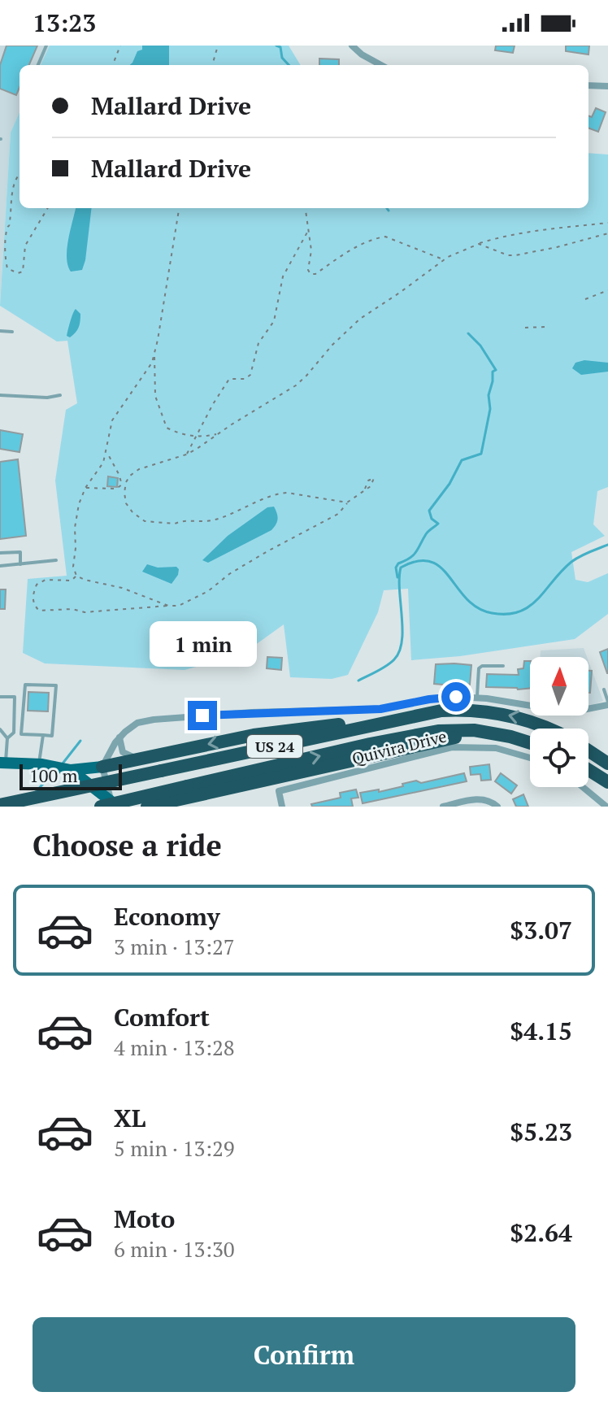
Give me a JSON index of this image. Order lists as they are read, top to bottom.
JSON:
{
  "streets": {
    "highway": ["US 24"],
    "street": ["Quivira Drive"]
  },
  "scale_bar": "100 m",
  "north": "top",
  "page": {
    "status": "13:23",
    "banner": ["Mallard Drive", "Mallard Drive"],
    "bubble": "1 min",
    "scale": "100 m",
    "heading": "Choose a ride",
    "list": [
      {
        "name": "Economy",
        "note": "3 min · 13:27",
        "value": "$3.07"
      },
      {
        "name": "Comfort",
        "note": "4 min · 13:28",
        "value": "$4.15"
      },
      {
        "name": "XL",
        "note": "5 min · 13:29",
        "value": "$5.23"
      },
      {
        "name": "Moto",
        "note": "6 min · 13:30",
        "value": "$2.64"
      }
    ],
    "buttons": "Confirm"
  }
}
